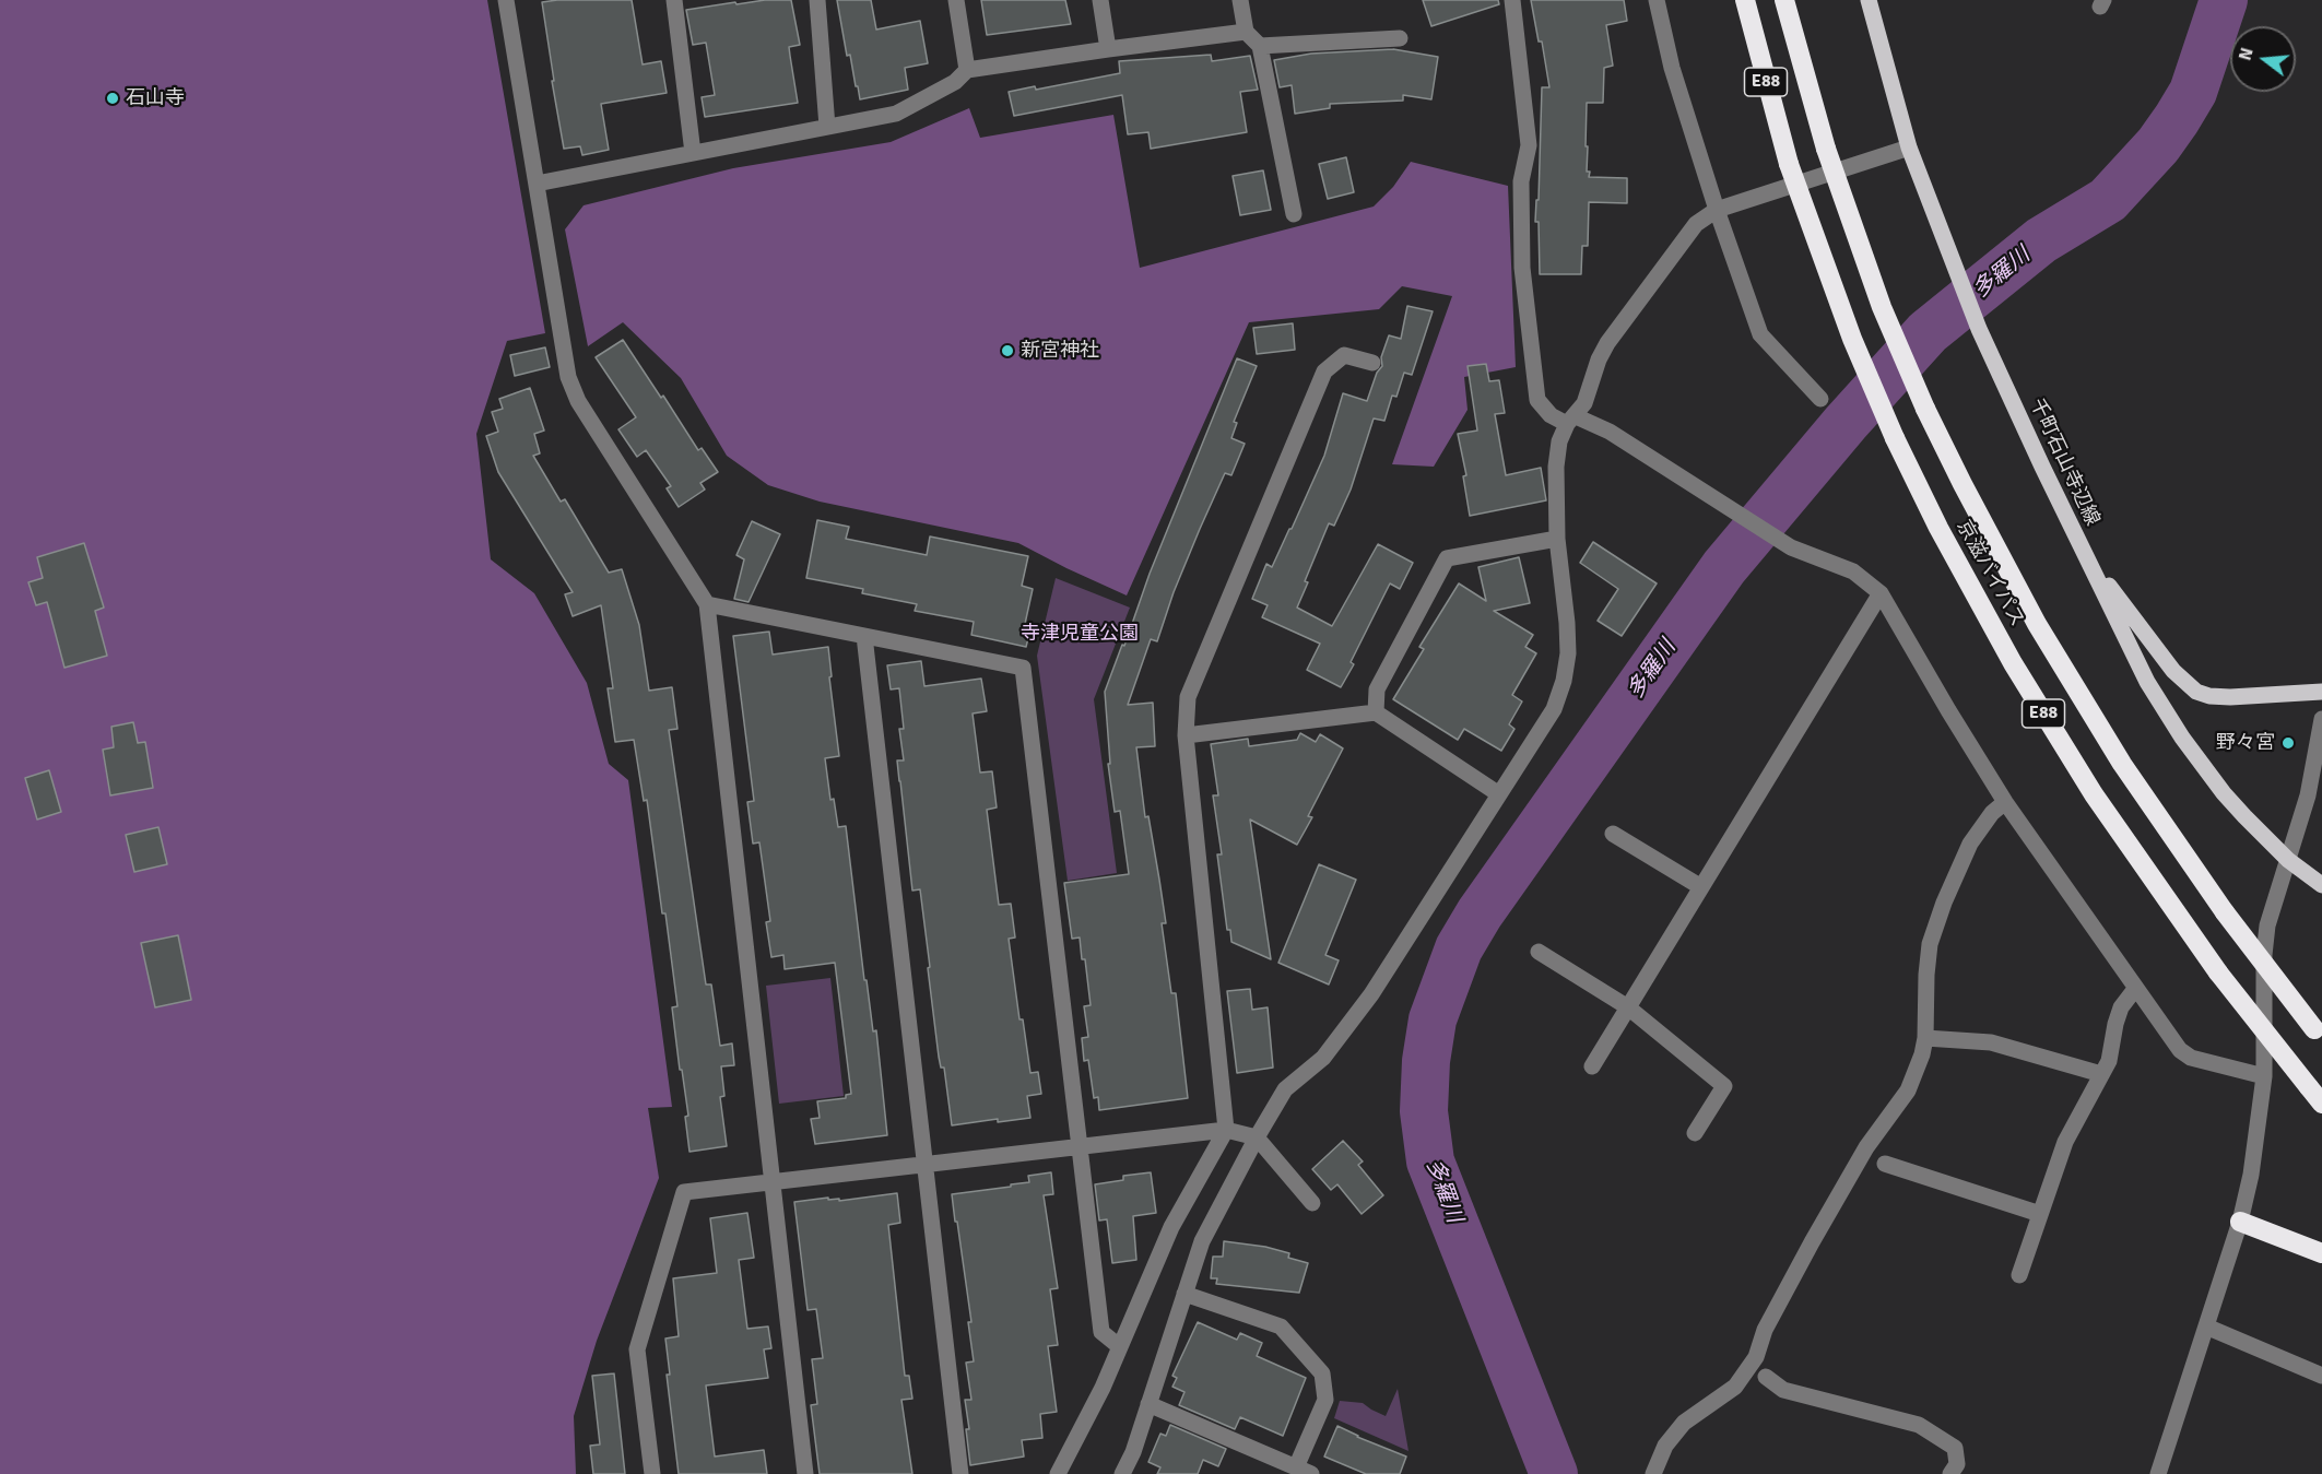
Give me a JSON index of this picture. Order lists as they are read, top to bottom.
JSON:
{
  "streets": {
    "highway": ["E88", "京滋バイパス"],
    "main road": ["千町石山寺辺線"]
  },
  "water": ["多羅川"],
  "parks": ["寺津児童公園"],
  "places": ["石山寺", "新宮神社", "野々宮"],
  "north": "left"
}
